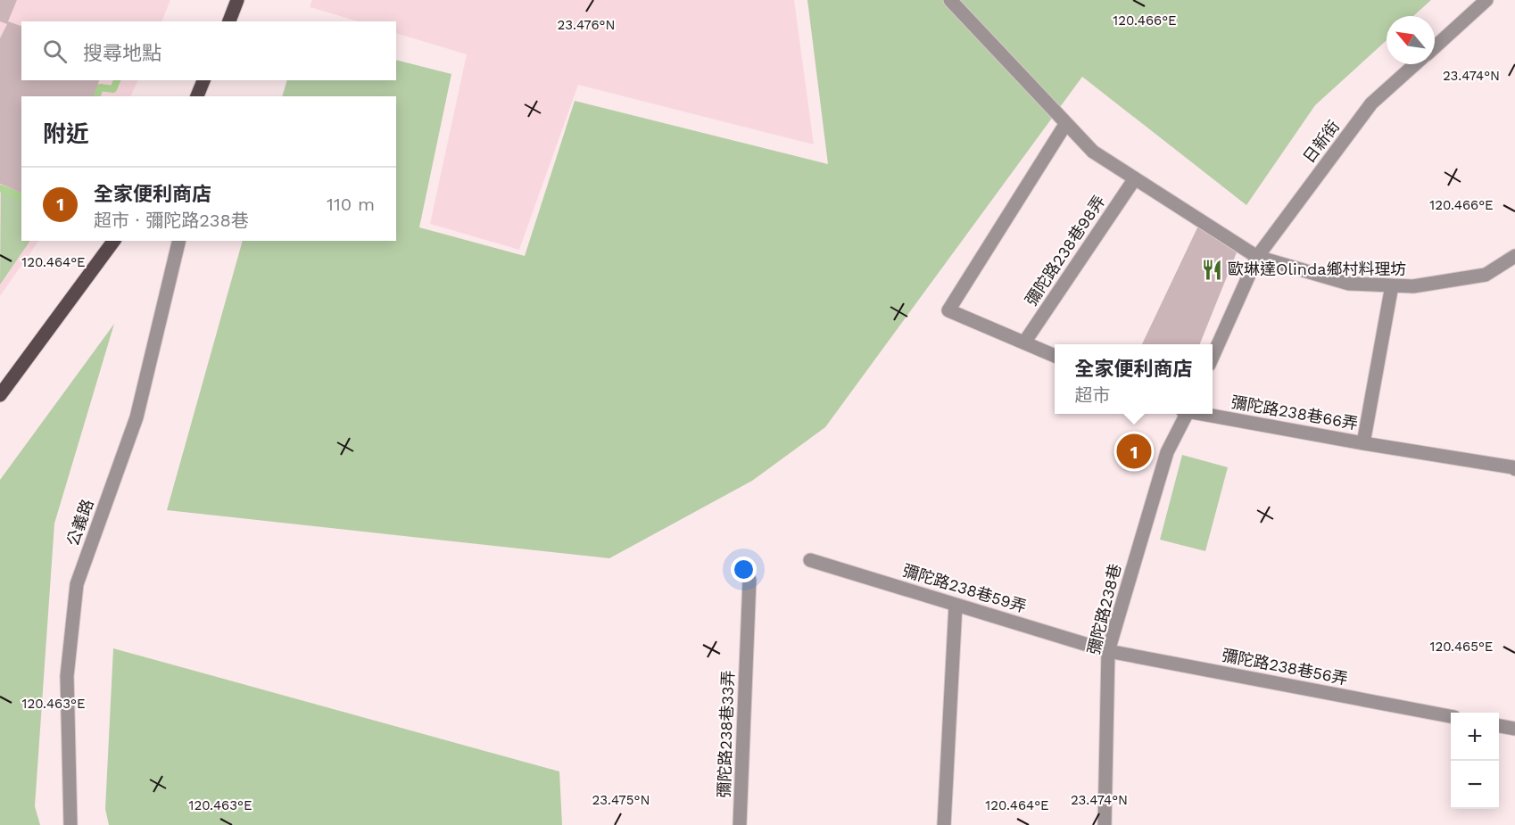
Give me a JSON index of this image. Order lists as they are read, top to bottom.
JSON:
{
  "streets": {
    "street": [
      "日新街",
      "彌陀路238巷98弄",
      "彌陀路238巷66弄",
      "公義路",
      "彌陀路238巷59弄",
      "彌陀路238巷",
      "彌陀路238巷56弄",
      "彌陀路238巷33弄"
    ]
  },
  "crossings": [
    ["彌陀路238巷59弄", "彌陀路238巷"],
    ["彌陀路238巷59弄", "彌陀路238巷56弄"],
    ["彌陀路238巷", "彌陀路238巷56弄"]
  ],
  "places": {
    "restaurant": ["歐琳達Olinda鄉村料理坊"]
  },
  "north": "top left",
  "page": {
    "search": "搜尋地點",
    "heading": "附近",
    "list": [
      {
        "mark": "1",
        "name": "全家便利商店",
        "note": "超市 · 彌陀路238巷",
        "value": "110 m"
      }
    ],
    "popup": ["全家便利商店", "超市"],
    "pins": "1",
    "map_buttons": ["+", "−"]
  },
  "coordinates": [
    "120.466°E",
    "23.476°N",
    "23.474°N",
    "120.464°E",
    "120.465°E",
    "120.463°E",
    "23.475°N"
  ]
}
